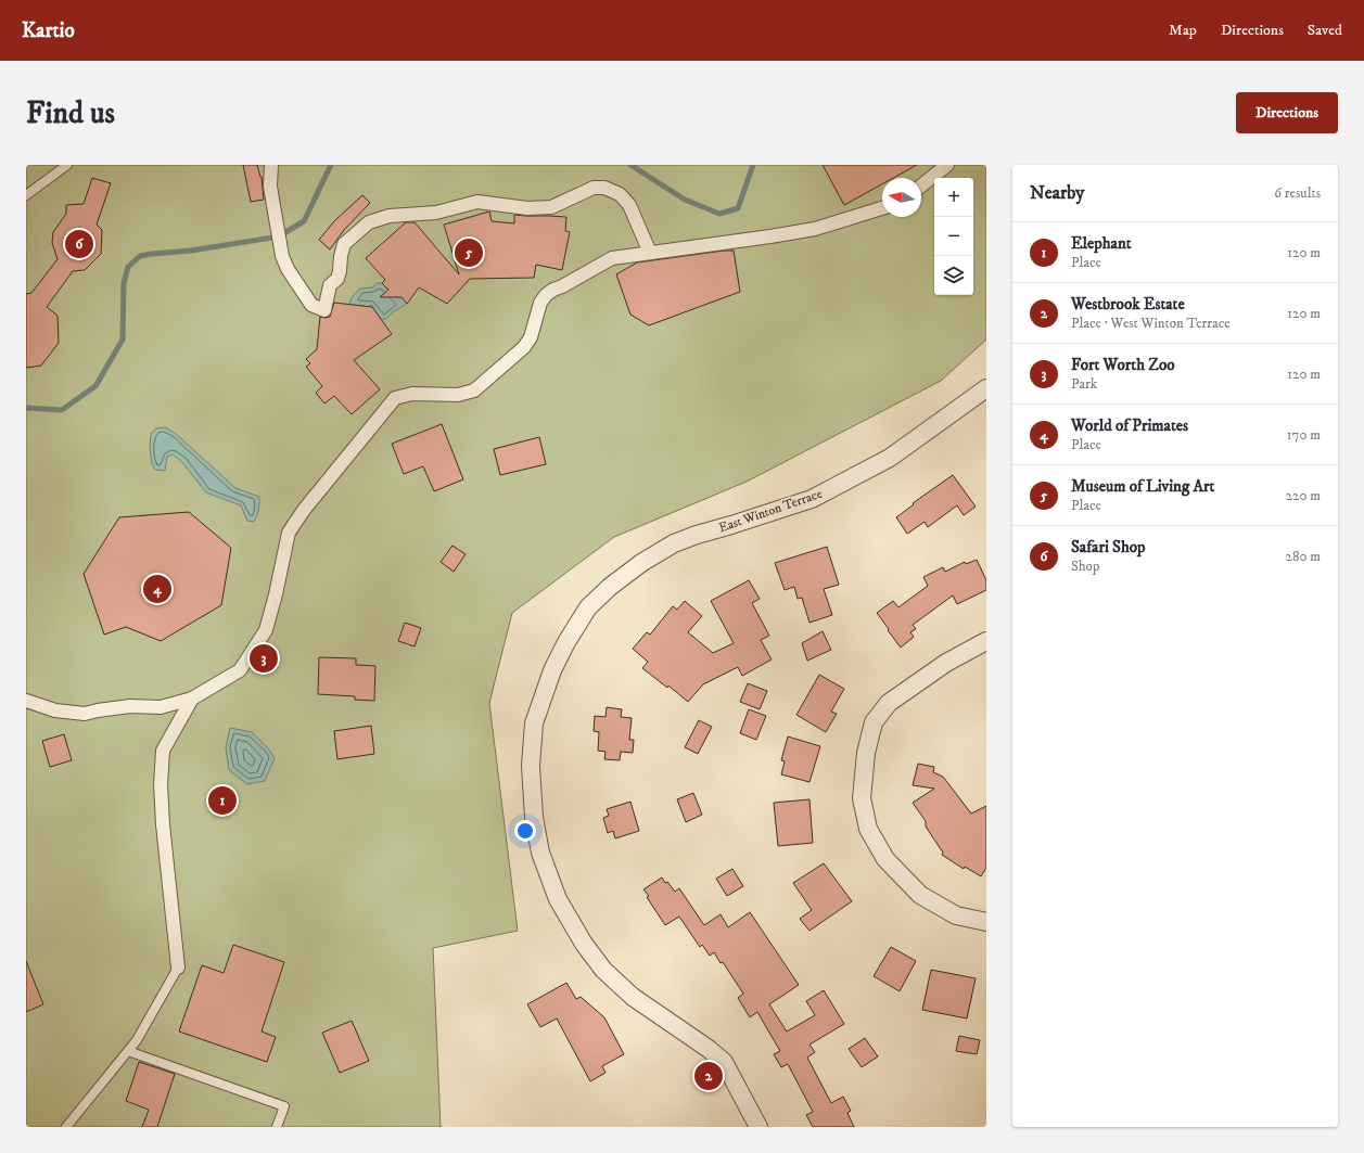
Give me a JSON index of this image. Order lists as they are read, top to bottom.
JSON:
{
  "streets": {
    "street": ["East Winton Terrace"]
  },
  "north": "left",
  "page": {
    "header": "Kartio",
    "nav": ["Map", "Directions", "Saved"],
    "buttons": "Directions",
    "title": "Find us",
    "heading": ["Nearby", "6 results"],
    "map_buttons": ["+", "−"],
    "list": [
      {
        "mark": "1",
        "name": "Elephant",
        "note": "Place",
        "value": "120 m"
      },
      {
        "mark": "2",
        "name": "Westbrook Estate",
        "note": "Place · West Winton Terrace",
        "value": "120 m"
      },
      {
        "mark": "3",
        "name": "Fort Worth Zoo",
        "note": "Park",
        "value": "120 m"
      },
      {
        "mark": "4",
        "name": "World of Primates",
        "note": "Place",
        "value": "170 m"
      },
      {
        "mark": "5",
        "name": "Museum of Living Art",
        "note": "Place",
        "value": "220 m"
      },
      {
        "mark": "6",
        "name": "Safari Shop",
        "note": "Shop",
        "value": "280 m"
      }
    ],
    "pins": [
      "6",
      "5",
      "4",
      "3",
      "1",
      "2"
    ]
  }
}
